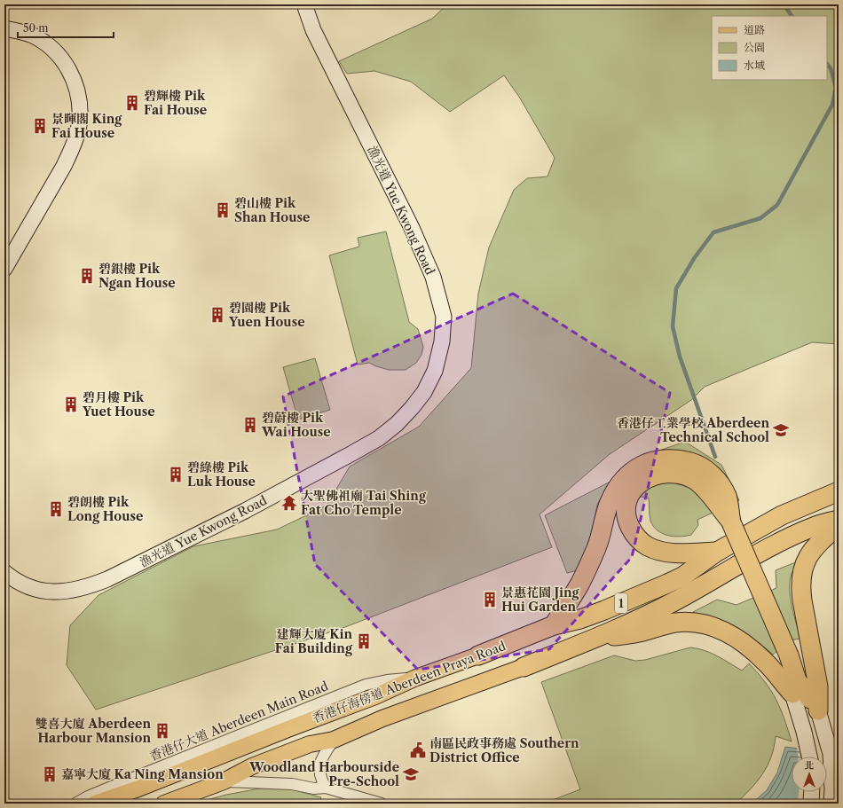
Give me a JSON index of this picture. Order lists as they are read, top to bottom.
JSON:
{
  "streets": {
    "highway": ["1", "香港仔海傍道 Aberdeen Praya Road"],
    "street": ["漁光道 Yue Kwong Road", "香港仔大道 Aberdeen Main Road"]
  },
  "crossings": [
    ["1", "香港仔海傍道 Aberdeen Praya Road"],
    ["香港仔海傍道 Aberdeen Praya Road", "香港仔大道 Aberdeen Main Road"]
  ],
  "places": {
    "building": [
      "碧輝樓 Pik Fai House",
      "景暉閣 King Fai House",
      "碧山樓 Pik Shan House",
      "碧銀樓 Pik Ngan House",
      "碧園樓 Pik Yuen House",
      "碧月樓 Pik Yuet House",
      "碧蔚樓 Pik Wai House",
      "碧綠樓 Pik Luk House",
      "碧朗樓 Pik Long House",
      "景惠花園 Jing Hui Garden",
      "建輝大廈 Kin Fai Building",
      "雙喜大廈 Aberdeen Harbour Mansion",
      "嘉寧大廈 Ka Ning Mansion"
    ],
    "school or university": ["香港仔工業學校 Aberdeen Technical School", "Woodland Harbourside Pre-School"],
    "temple": ["大聖佛祖廟 Tai Shing Fat Cho Temple"],
    "public building": ["南區民政事務處 Southern District Office"]
  },
  "legend": ["道路", "公園", "水域"],
  "scale_bar": "50 m",
  "north": "top"
}
